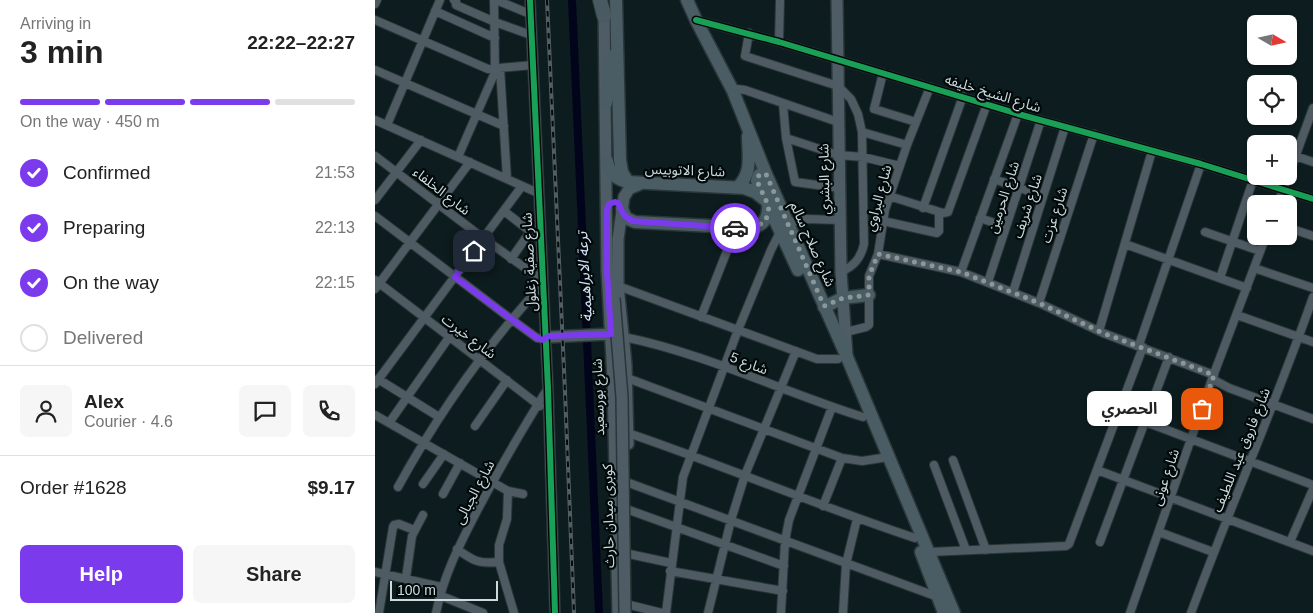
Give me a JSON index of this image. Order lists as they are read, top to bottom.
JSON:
{
  "streets": {
    "main road": [
      "شارع الاتوبيس",
      "شارع البشري",
      "شارع صلاح سالم",
      "شارع بورسعيد",
      "كوبرى ميدان حارث"
    ],
    "street": [
      "شارع الشيخ خليفه",
      "شارع الخلفاء",
      "شارع الحرمين",
      "شارع البراوي",
      "شارع شريف",
      "شارع عزت",
      "شارع صفية زغلول",
      "شارع خيرت",
      "شارع 5",
      "شارع فاروق عبد اللطيف",
      "شارع عونى",
      "شارع الجبالى"
    ]
  },
  "crossings": [
    ["شارع الشيخ خليفه", "شارع البشري"],
    ["شارع الشيخ خليفه", "شارع الحرمين"],
    ["شارع الشيخ خليفه", "شارع البراوي"],
    ["شارع الشيخ خليفه", "شارع شريف"],
    ["شارع الشيخ خليفه", "شارع عزت"],
    ["شارع الشيخ خليفه", "شارع صلاح سالم"],
    ["شارع الاتوبيس", "شارع صلاح سالم"],
    ["شارع الاتوبيس", "شارع بورسعيد"],
    ["شارع البشري", "شارع البراوي"],
    ["شارع البشري", "شارع صلاح سالم"],
    ["شارع الخلفاء", "شارع صفية زغلول"],
    ["شارع صلاح سالم", "شارع 5"],
    ["شارع صفية زغلول", "شارع خيرت"],
    ["شارع صفية زغلول", "شارع الجبالى"],
    ["شارع خيرت", "شارع الجبالى"],
    ["شارع 5", "شارع بورسعيد"],
    ["شارع بورسعيد", "كوبرى ميدان حارث"]
  ],
  "water": ["ترعة الابراهيمية"],
  "places": ["الحصري"],
  "scale_bar": "100 m",
  "north": "right",
  "page": {
    "heading": ["3 min", "Arriving in", "22:22–22:27"],
    "panel": [
      "Alex",
      "Courier · 4.6",
      "Order #1628",
      "$9.17"
    ],
    "map_buttons": ["+", "−"],
    "bar": "On the way · 450 m",
    "list": [
      ["Confirmed", "21:53"],
      ["Preparing", "22:13"],
      ["On the way", "22:15"],
      "Delivered"
    ],
    "bubble": "الحصري",
    "buttons": ["Help", "Share"],
    "scale": "100 m"
  }
}
